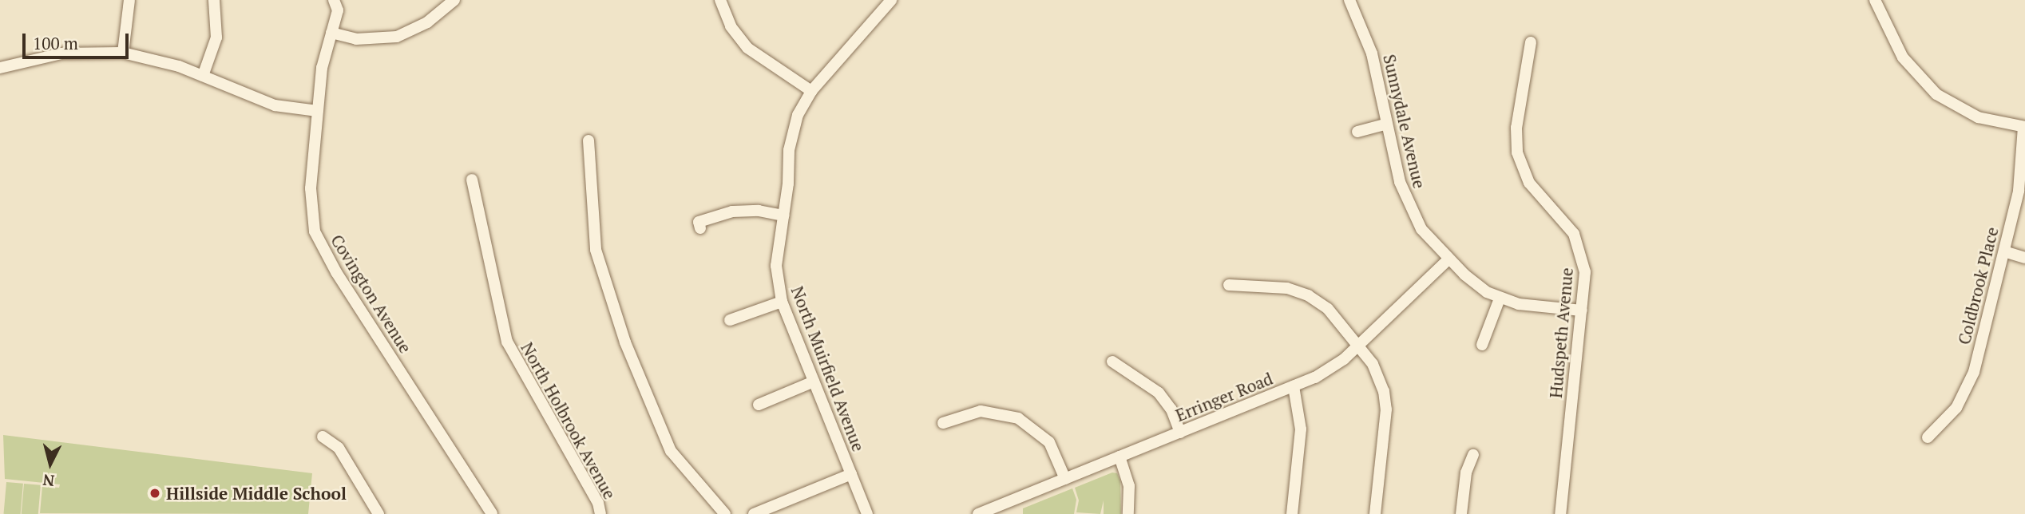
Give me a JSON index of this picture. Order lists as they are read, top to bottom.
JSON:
{
  "streets": {
    "street": [
      "Sunnydale Avenue",
      "Coldbrook Place",
      "Covington Avenue",
      "Hudspeth Avenue",
      "North Muirfield Avenue",
      "Erringer Road",
      "North Holbrook Avenue"
    ]
  },
  "crossings": [
    ["Sunnydale Avenue", "Hudspeth Avenue"],
    ["Sunnydale Avenue", "Erringer Road"]
  ],
  "places": ["Hillside Middle School"],
  "scale_bar": "100 m",
  "north": "bottom"
}
